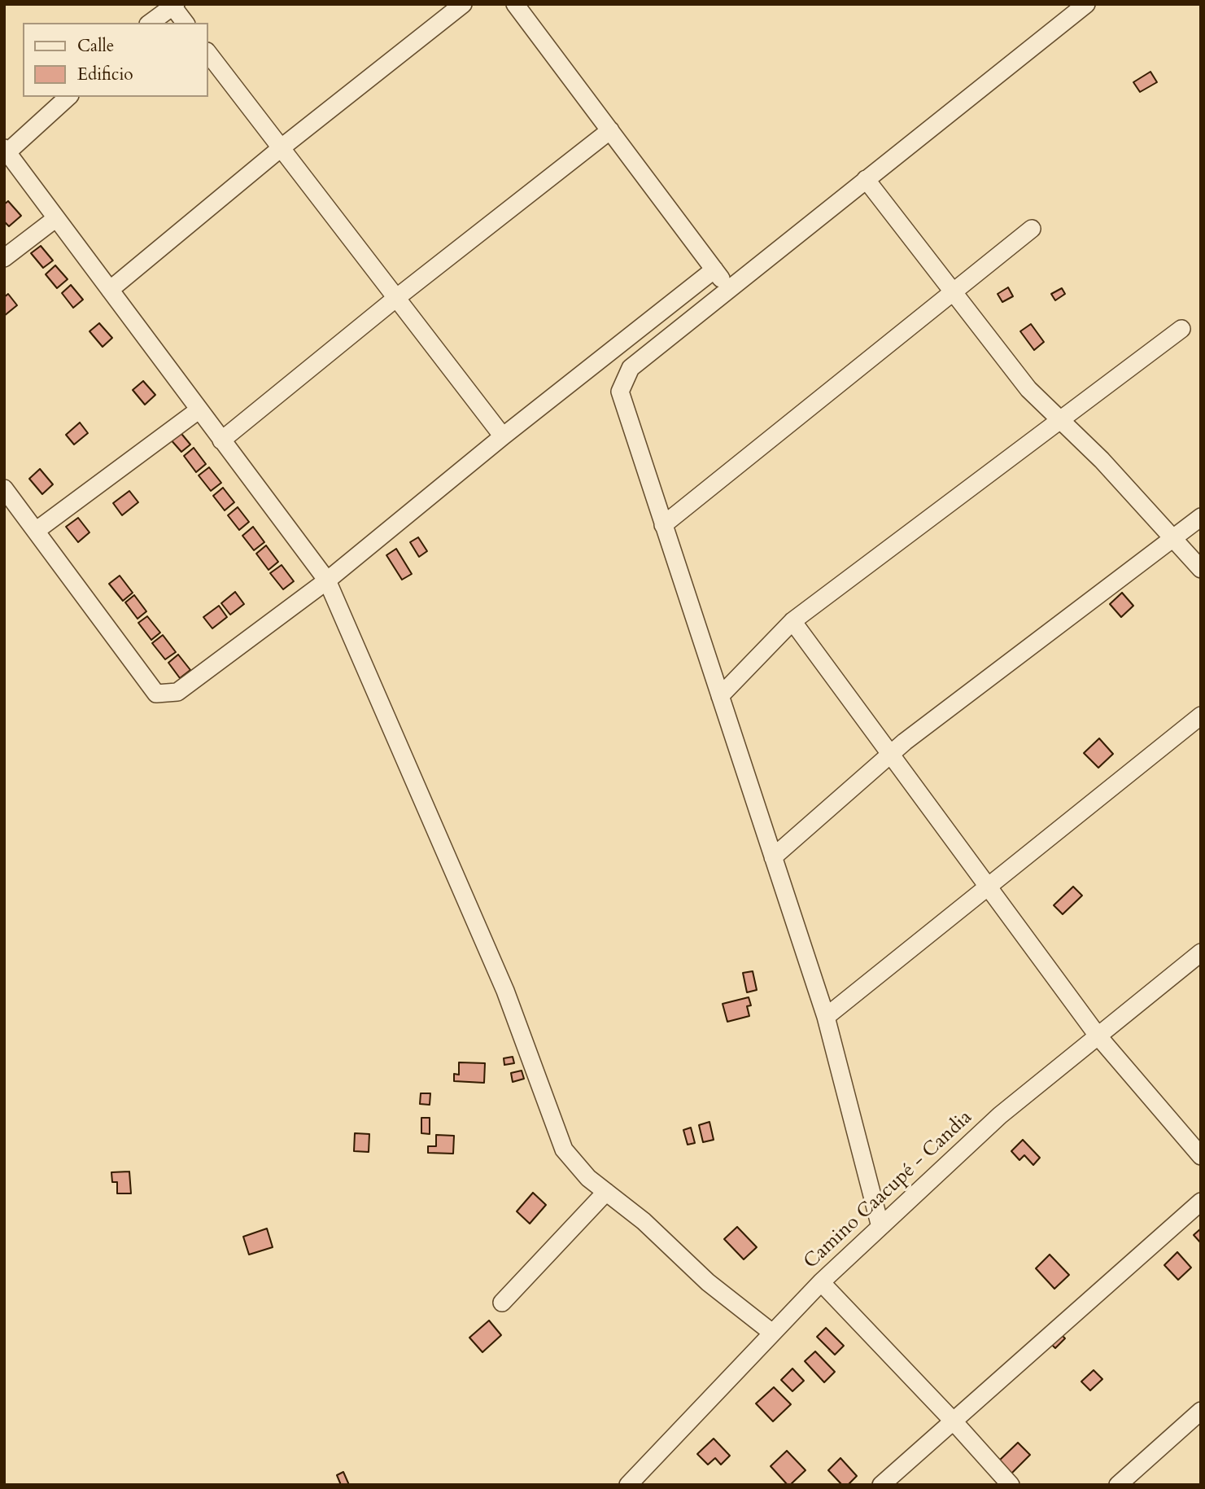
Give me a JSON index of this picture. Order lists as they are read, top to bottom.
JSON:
{
  "streets": {
    "street": ["Camino Caacupé - Candia"]
  },
  "legend": ["Calle", "Edificio"]
}
